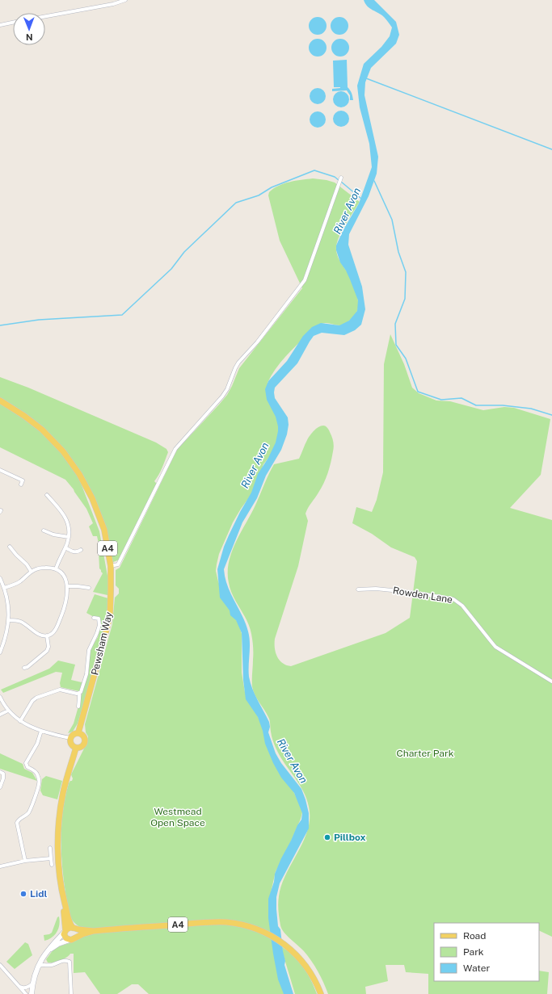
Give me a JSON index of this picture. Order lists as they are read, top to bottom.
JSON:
{
  "streets": {
    "main road": ["A4", "Pewsham Way"],
    "street": ["Rowden Lane"]
  },
  "water": ["River Avon"],
  "parks": ["Charter Park", "Westmead Open Space"],
  "places": ["Pillbox", "Lidl"],
  "legend": ["Road", "Park", "Water"],
  "north": "bottom"
}
